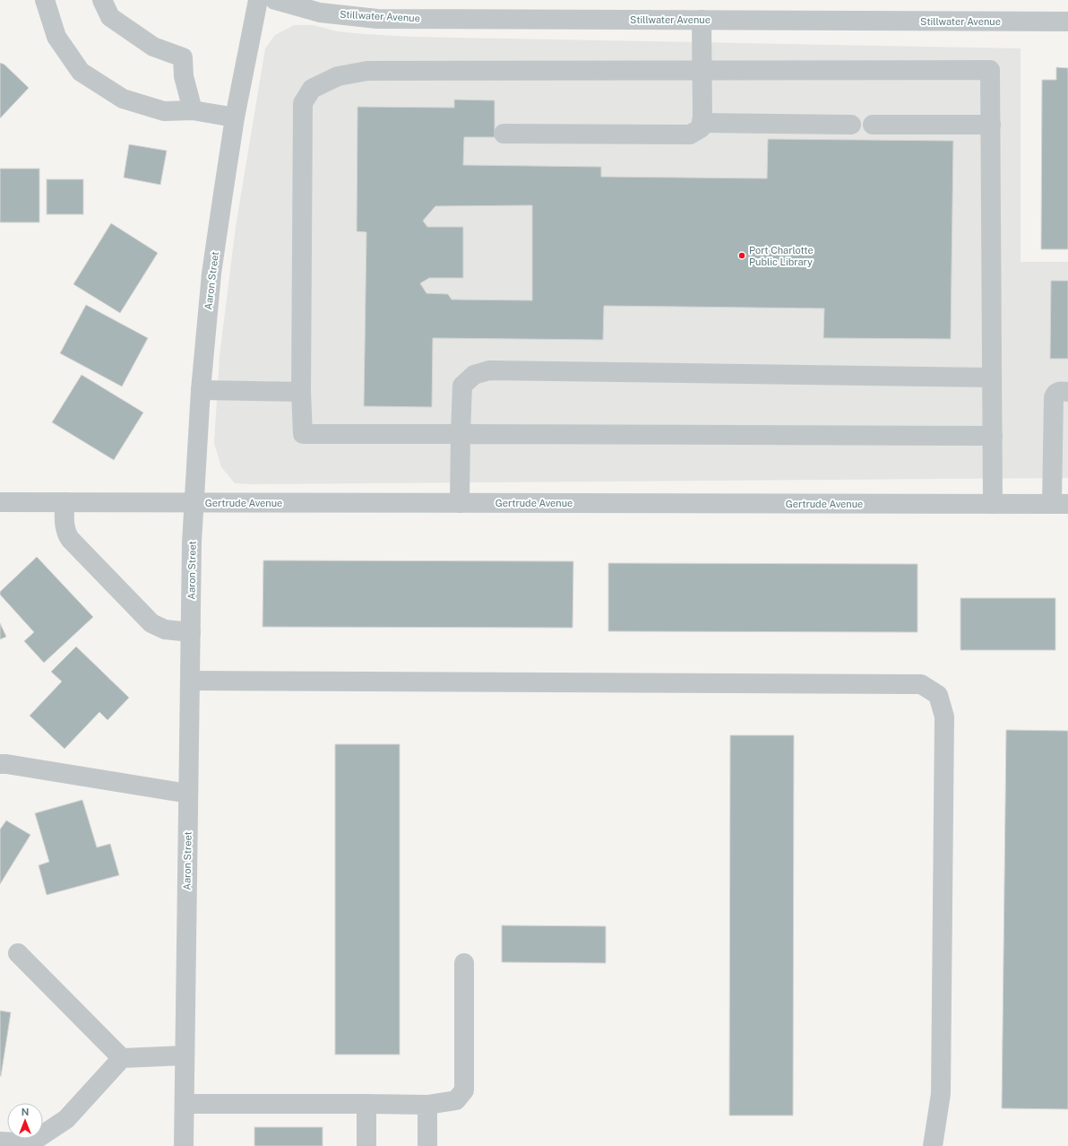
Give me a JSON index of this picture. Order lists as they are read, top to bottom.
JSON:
{
  "streets": {
    "street": ["Stillwater Avenue", "Aaron Street", "Gertrude Avenue"]
  },
  "crossings": [
    ["Aaron Street", "Gertrude Avenue"]
  ],
  "places": ["Port Charlotte Public Library"],
  "north": "top"
}
